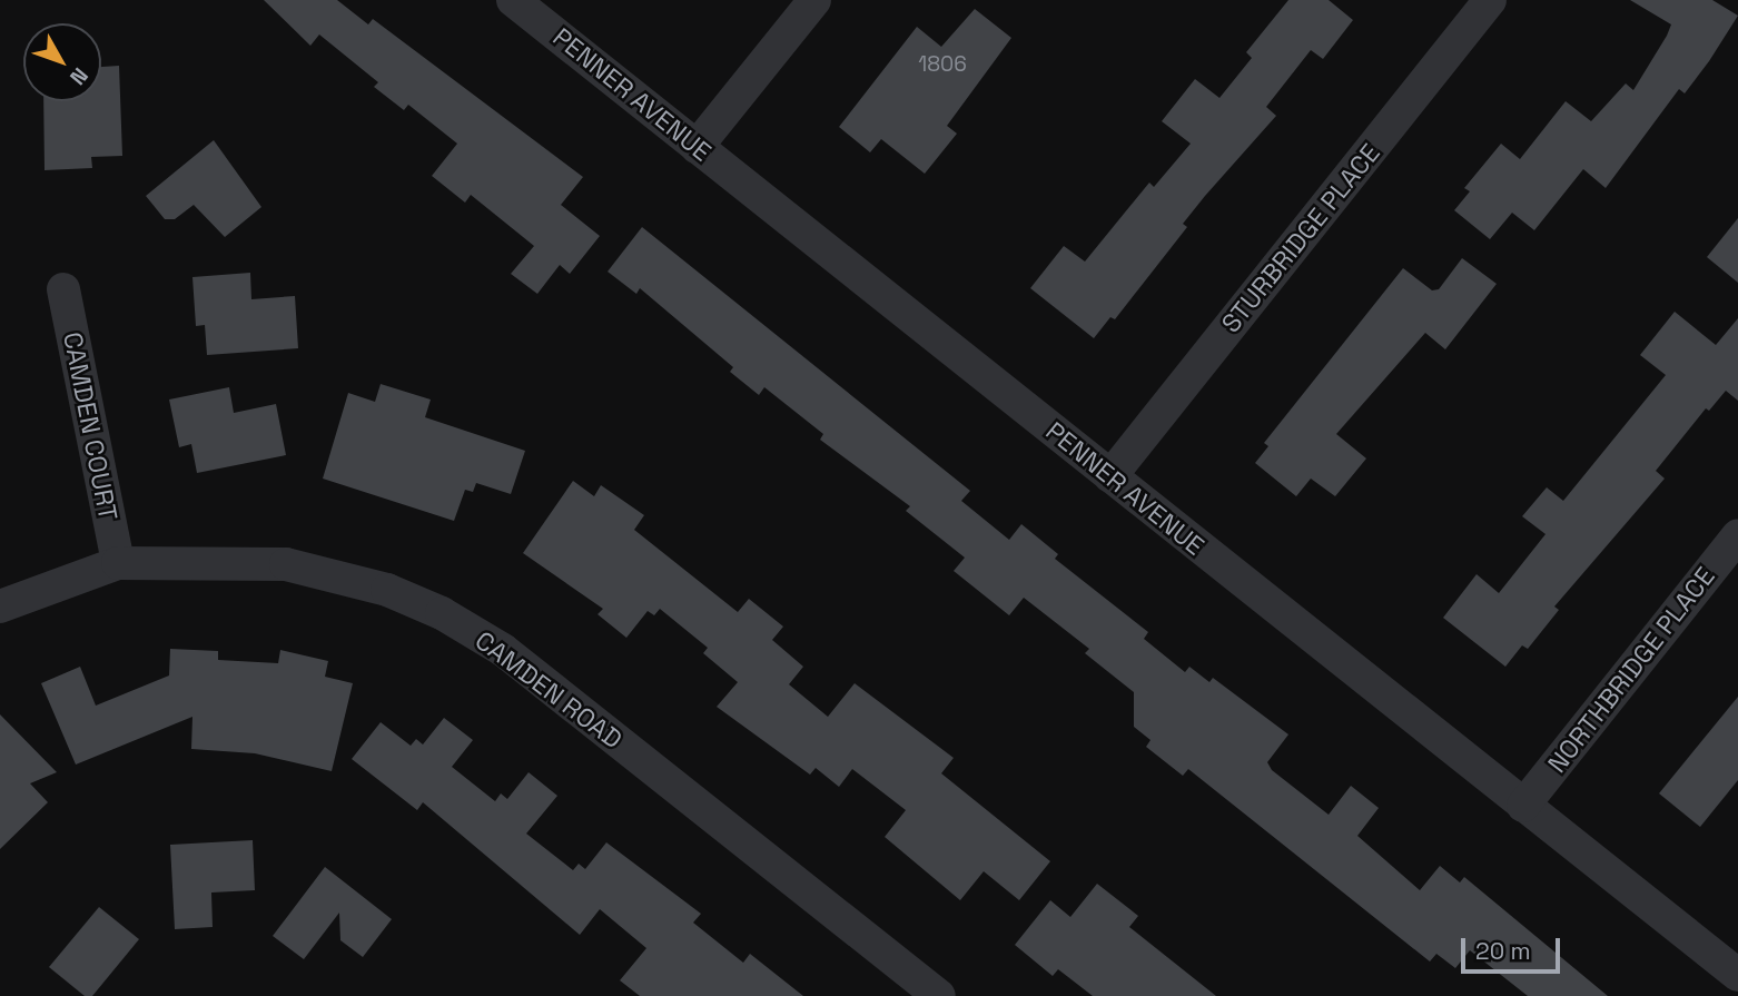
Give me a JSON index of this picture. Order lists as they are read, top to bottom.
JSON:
{
  "streets": {
    "street": [
      "PENNER AVENUE",
      "STURBRIDGE PLACE",
      "CAMDEN COURT",
      "NORTHBRIDGE PLACE",
      "CAMDEN ROAD"
    ]
  },
  "crossings": [
    ["PENNER AVENUE", "STURBRIDGE PLACE"],
    ["PENNER AVENUE", "NORTHBRIDGE PLACE"],
    ["CAMDEN COURT", "CAMDEN ROAD"]
  ],
  "house_numbers": ["1806"],
  "scale_bar": "20 m",
  "north": "bottom right"
}
